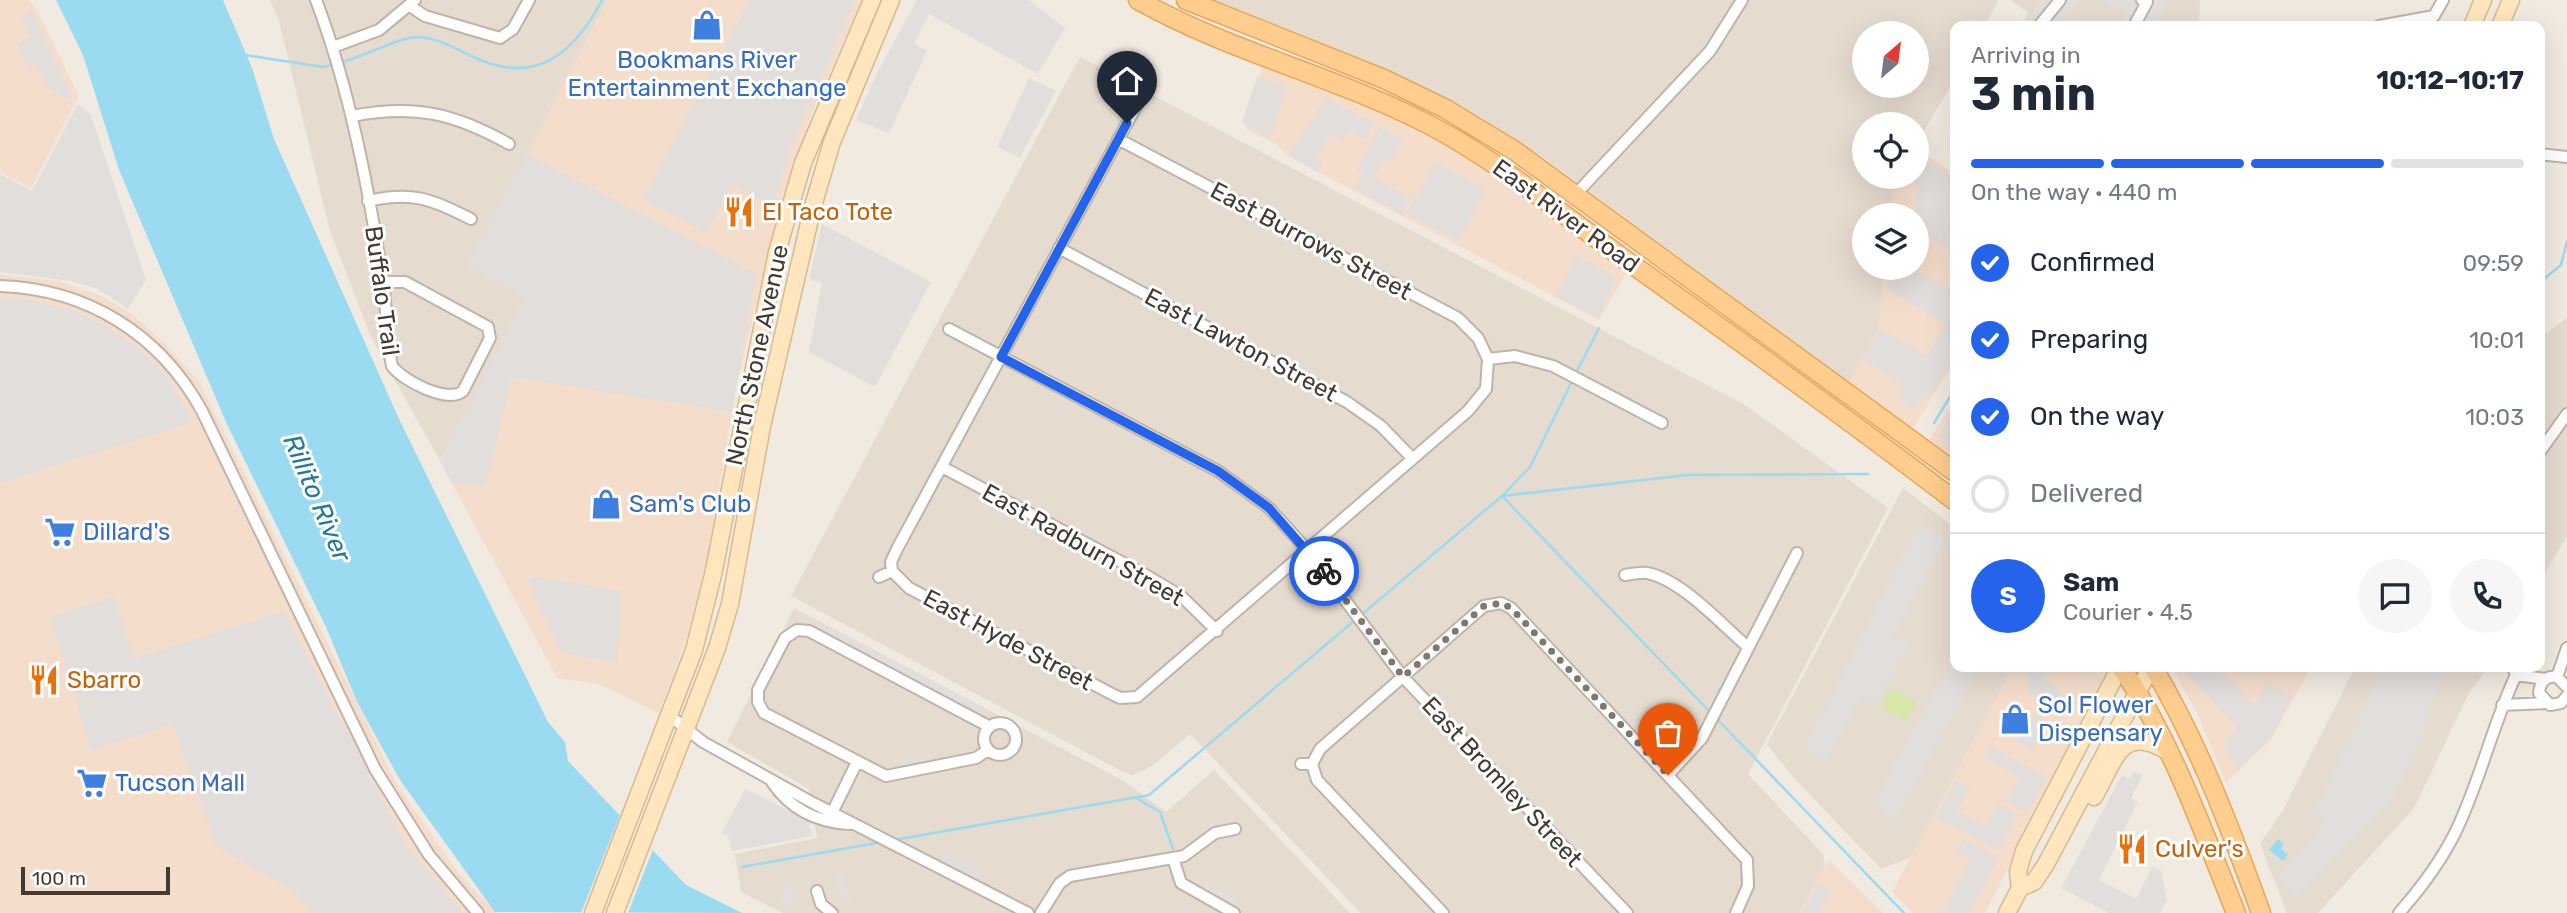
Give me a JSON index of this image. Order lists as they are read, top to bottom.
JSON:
{
  "streets": {
    "main road": ["East River Road", "North Stone Avenue"],
    "street": [
      "East Burrows Street",
      "Buffalo Trail",
      "East Lawton Street",
      "East Radburn Street",
      "East Hyde Street",
      "East Bromley Street"
    ]
  },
  "crossings": [
    ["East Radburn Street", "East Hyde Street"]
  ],
  "water": ["Rillito River"],
  "places": {
    "shop": ["Bookmans River Entertainment Exchange", "Sam's Club", "Sol Flower Dispensary"],
    "restaurant": ["El Taco Tote", "Sbarro", "Culver's"],
    "supermarket": ["Dillard's", "Tucson Mall"]
  },
  "scale_bar": "100 m",
  "north": "top right",
  "page": {
    "heading": ["3 min", "Arriving in", "10:12–10:17"],
    "panel": ["Sam", "Courier · 4.5"],
    "bar": "On the way · 440 m",
    "list": [
      ["Confirmed", "09:59"],
      ["Preparing", "10:01"],
      ["On the way", "10:03"],
      "Delivered"
    ],
    "round": "S",
    "scale": "100 m"
  }
}
